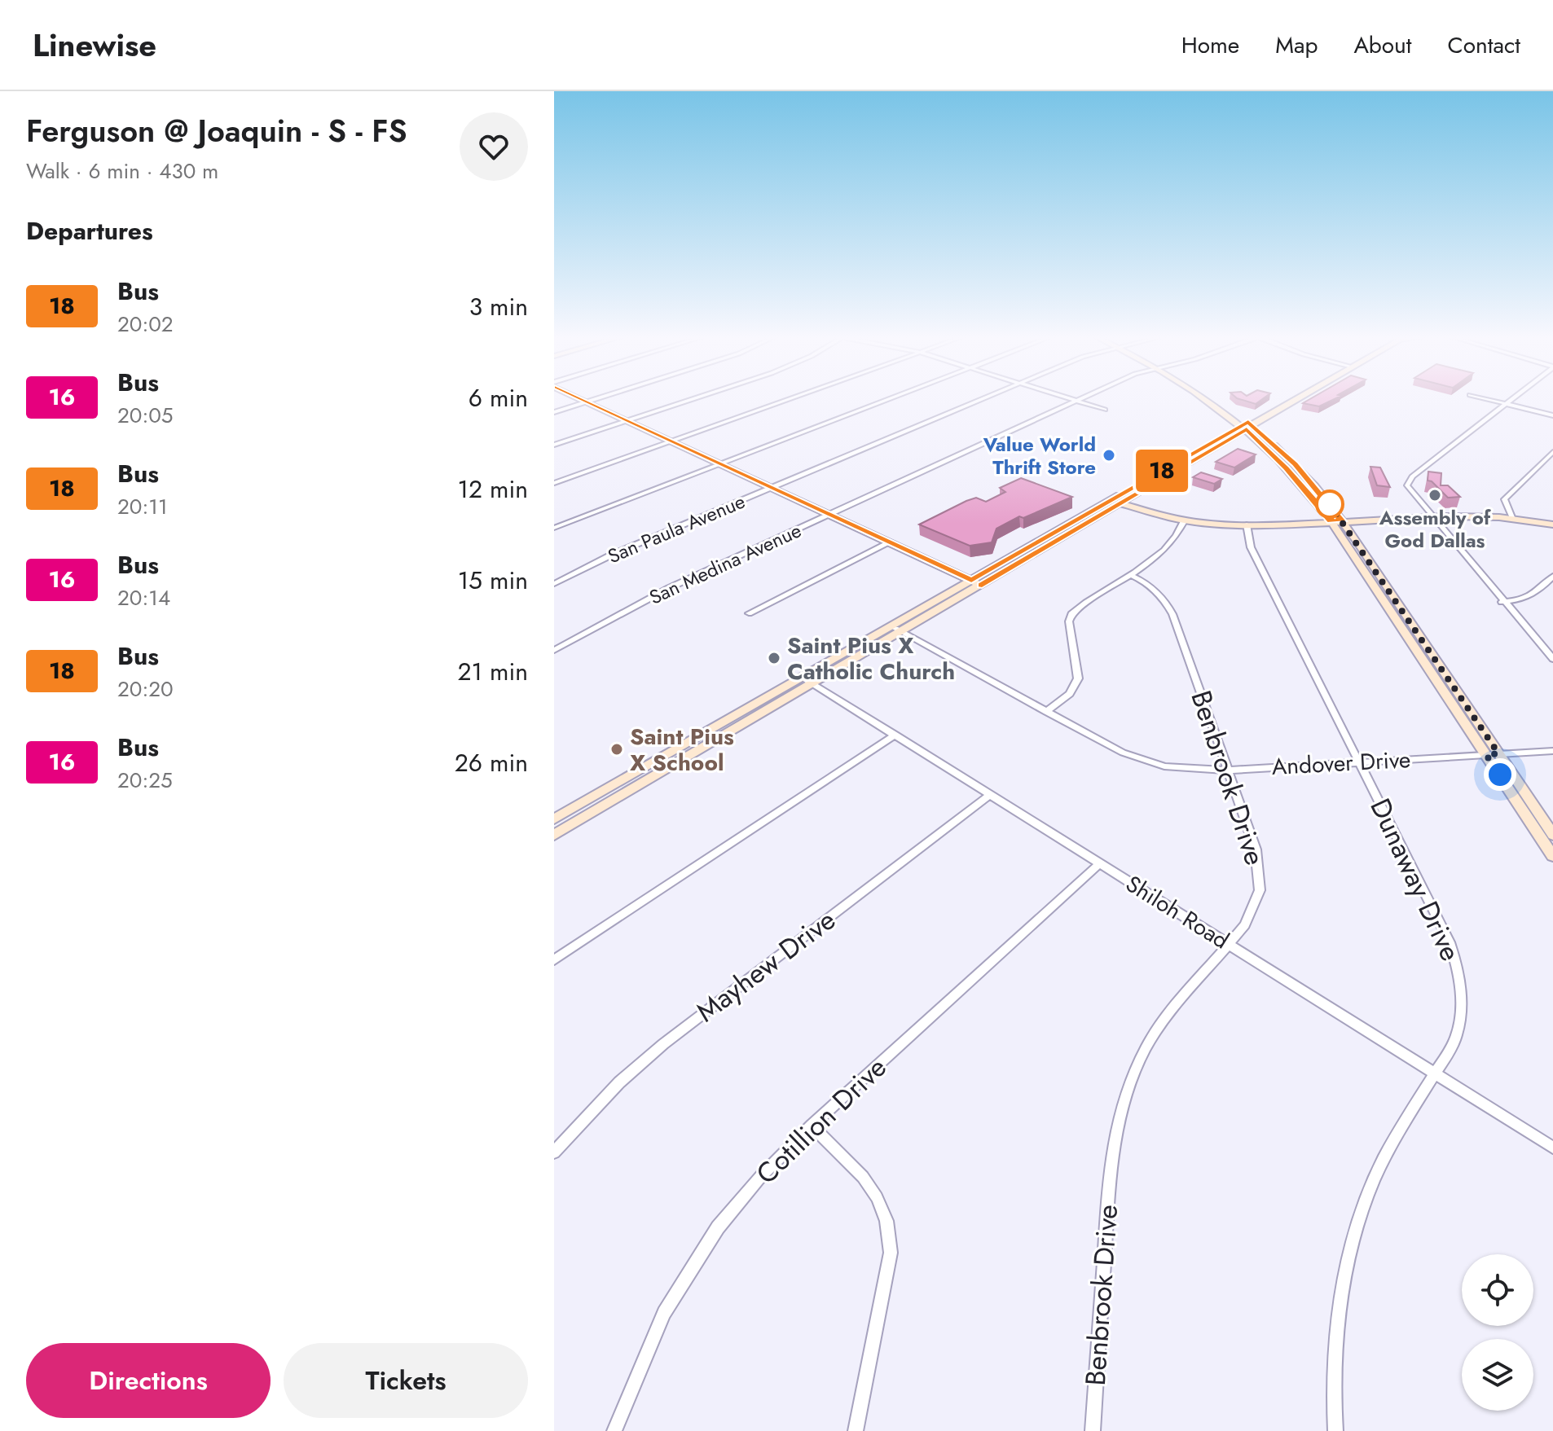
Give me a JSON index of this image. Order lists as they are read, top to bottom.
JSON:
{
  "streets": {
    "street": [
      "San Paula Avenue",
      "San Medina Avenue",
      "Andover Drive",
      "Benbrook Drive",
      "Dunaway Drive",
      "Shiloh Road",
      "Mayhew Drive",
      "Cotillion Drive"
    ]
  },
  "crossings": [
    ["Andover Drive", "Benbrook Drive"],
    ["Andover Drive", "Dunaway Drive"],
    ["Benbrook Drive", "Shiloh Road"],
    ["Dunaway Drive", "Shiloh Road"],
    ["Shiloh Road", "Mayhew Drive"],
    ["Shiloh Road", "Cotillion Drive"]
  ],
  "places": [
    "Value World Thrift Store",
    "Assembly of God Dallas",
    "Saint Pius X Catholic Church",
    "Saint Pius X School"
  ],
  "lines": ["bus line 18"],
  "page": {
    "header": "Linewise",
    "nav": [
      "Home",
      "Map",
      "About",
      "Contact"
    ],
    "heading": [
      ["Ferguson @ Joaquin - S - FS", "Walk · 6 min · 430 m"],
      "Departures"
    ],
    "on_map": "18",
    "list": [
      {
        "mark": "18",
        "name": "Bus",
        "note": "20:02",
        "value": "3 min"
      },
      {
        "mark": "16",
        "name": "Bus",
        "note": "20:05",
        "value": "6 min"
      },
      {
        "mark": "18",
        "name": "Bus",
        "note": "20:11",
        "value": "12 min"
      },
      {
        "mark": "16",
        "name": "Bus",
        "note": "20:14",
        "value": "15 min"
      },
      {
        "mark": "18",
        "name": "Bus",
        "note": "20:20",
        "value": "21 min"
      },
      {
        "mark": "16",
        "name": "Bus",
        "note": "20:25",
        "value": "26 min"
      }
    ],
    "buttons": ["Directions", "Tickets"]
  }
}
